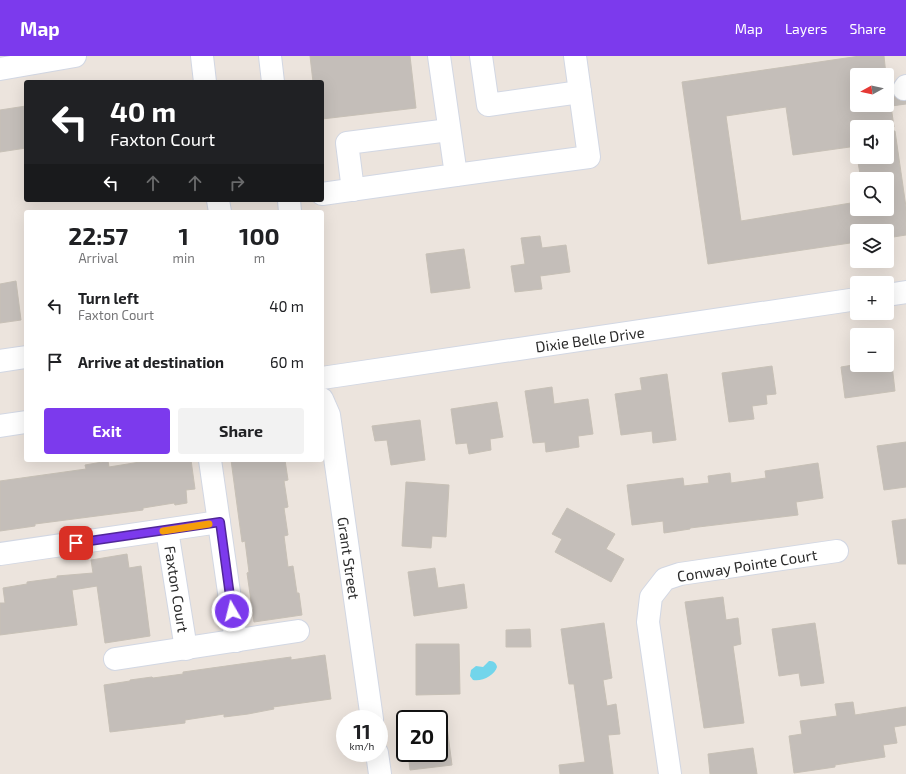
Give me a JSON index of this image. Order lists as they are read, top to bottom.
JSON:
{
  "streets": {
    "street": [
      "Dixie Belle Drive",
      "Grant Street",
      "Conway Pointe Court",
      "Faxton Court"
    ]
  },
  "north": "left",
  "page": {
    "header": "Map",
    "nav": ["Map", "Layers", "Share"],
    "map_buttons": ["+", "−"],
    "turn": ["40 m", "Faxton Court"],
    "eta": [
      "22:57",
      "Arrival",
      "1",
      "min",
      "100",
      "m"
    ],
    "list": [
      {
        "name": "Turn left",
        "note": "Faxton Court",
        "value": "40 m"
      },
      {
        "name": "Arrive at destination",
        "value": "60 m"
      }
    ],
    "buttons": ["Exit", "Share"],
    "speed": "11 km/h",
    "limit": "20"
  }
}
